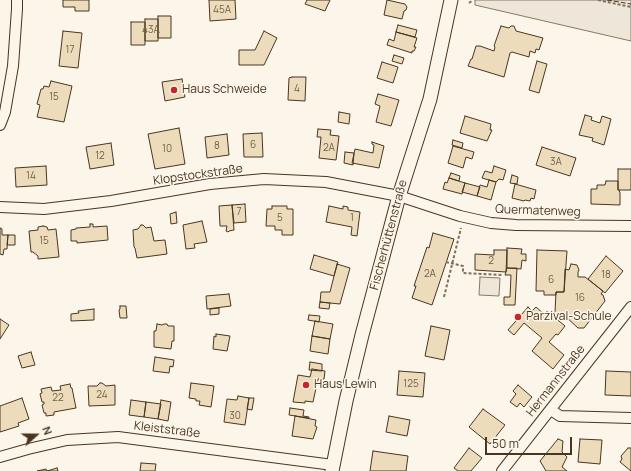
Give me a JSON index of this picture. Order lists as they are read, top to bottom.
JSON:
{
  "streets": {
    "street": [
      "Klopstockstraße",
      "Quermatenweg",
      "Fischerhüttenstraße",
      "Hermannstraße",
      "Kleiststraße"
    ]
  },
  "crossings": [
    ["Klopstockstraße", "Quermatenweg"],
    ["Klopstockstraße", "Fischerhüttenstraße"],
    ["Quermatenweg", "Fischerhüttenstraße"],
    ["Fischerhüttenstraße", "Kleiststraße"]
  ],
  "places": ["Haus Schweide", "Parzival-Schule", "Haus Lewin"],
  "house_numbers": [
    "45A",
    "43A",
    "17",
    "4",
    "15",
    "6",
    "8",
    "2A",
    "10",
    "12",
    "3A",
    "14",
    "7",
    "5",
    "1",
    "15",
    "2",
    "2A",
    "18",
    "6",
    "16",
    "125",
    "24",
    "22",
    "30"
  ],
  "scale_bar": "50 m",
  "north": "right"
}
